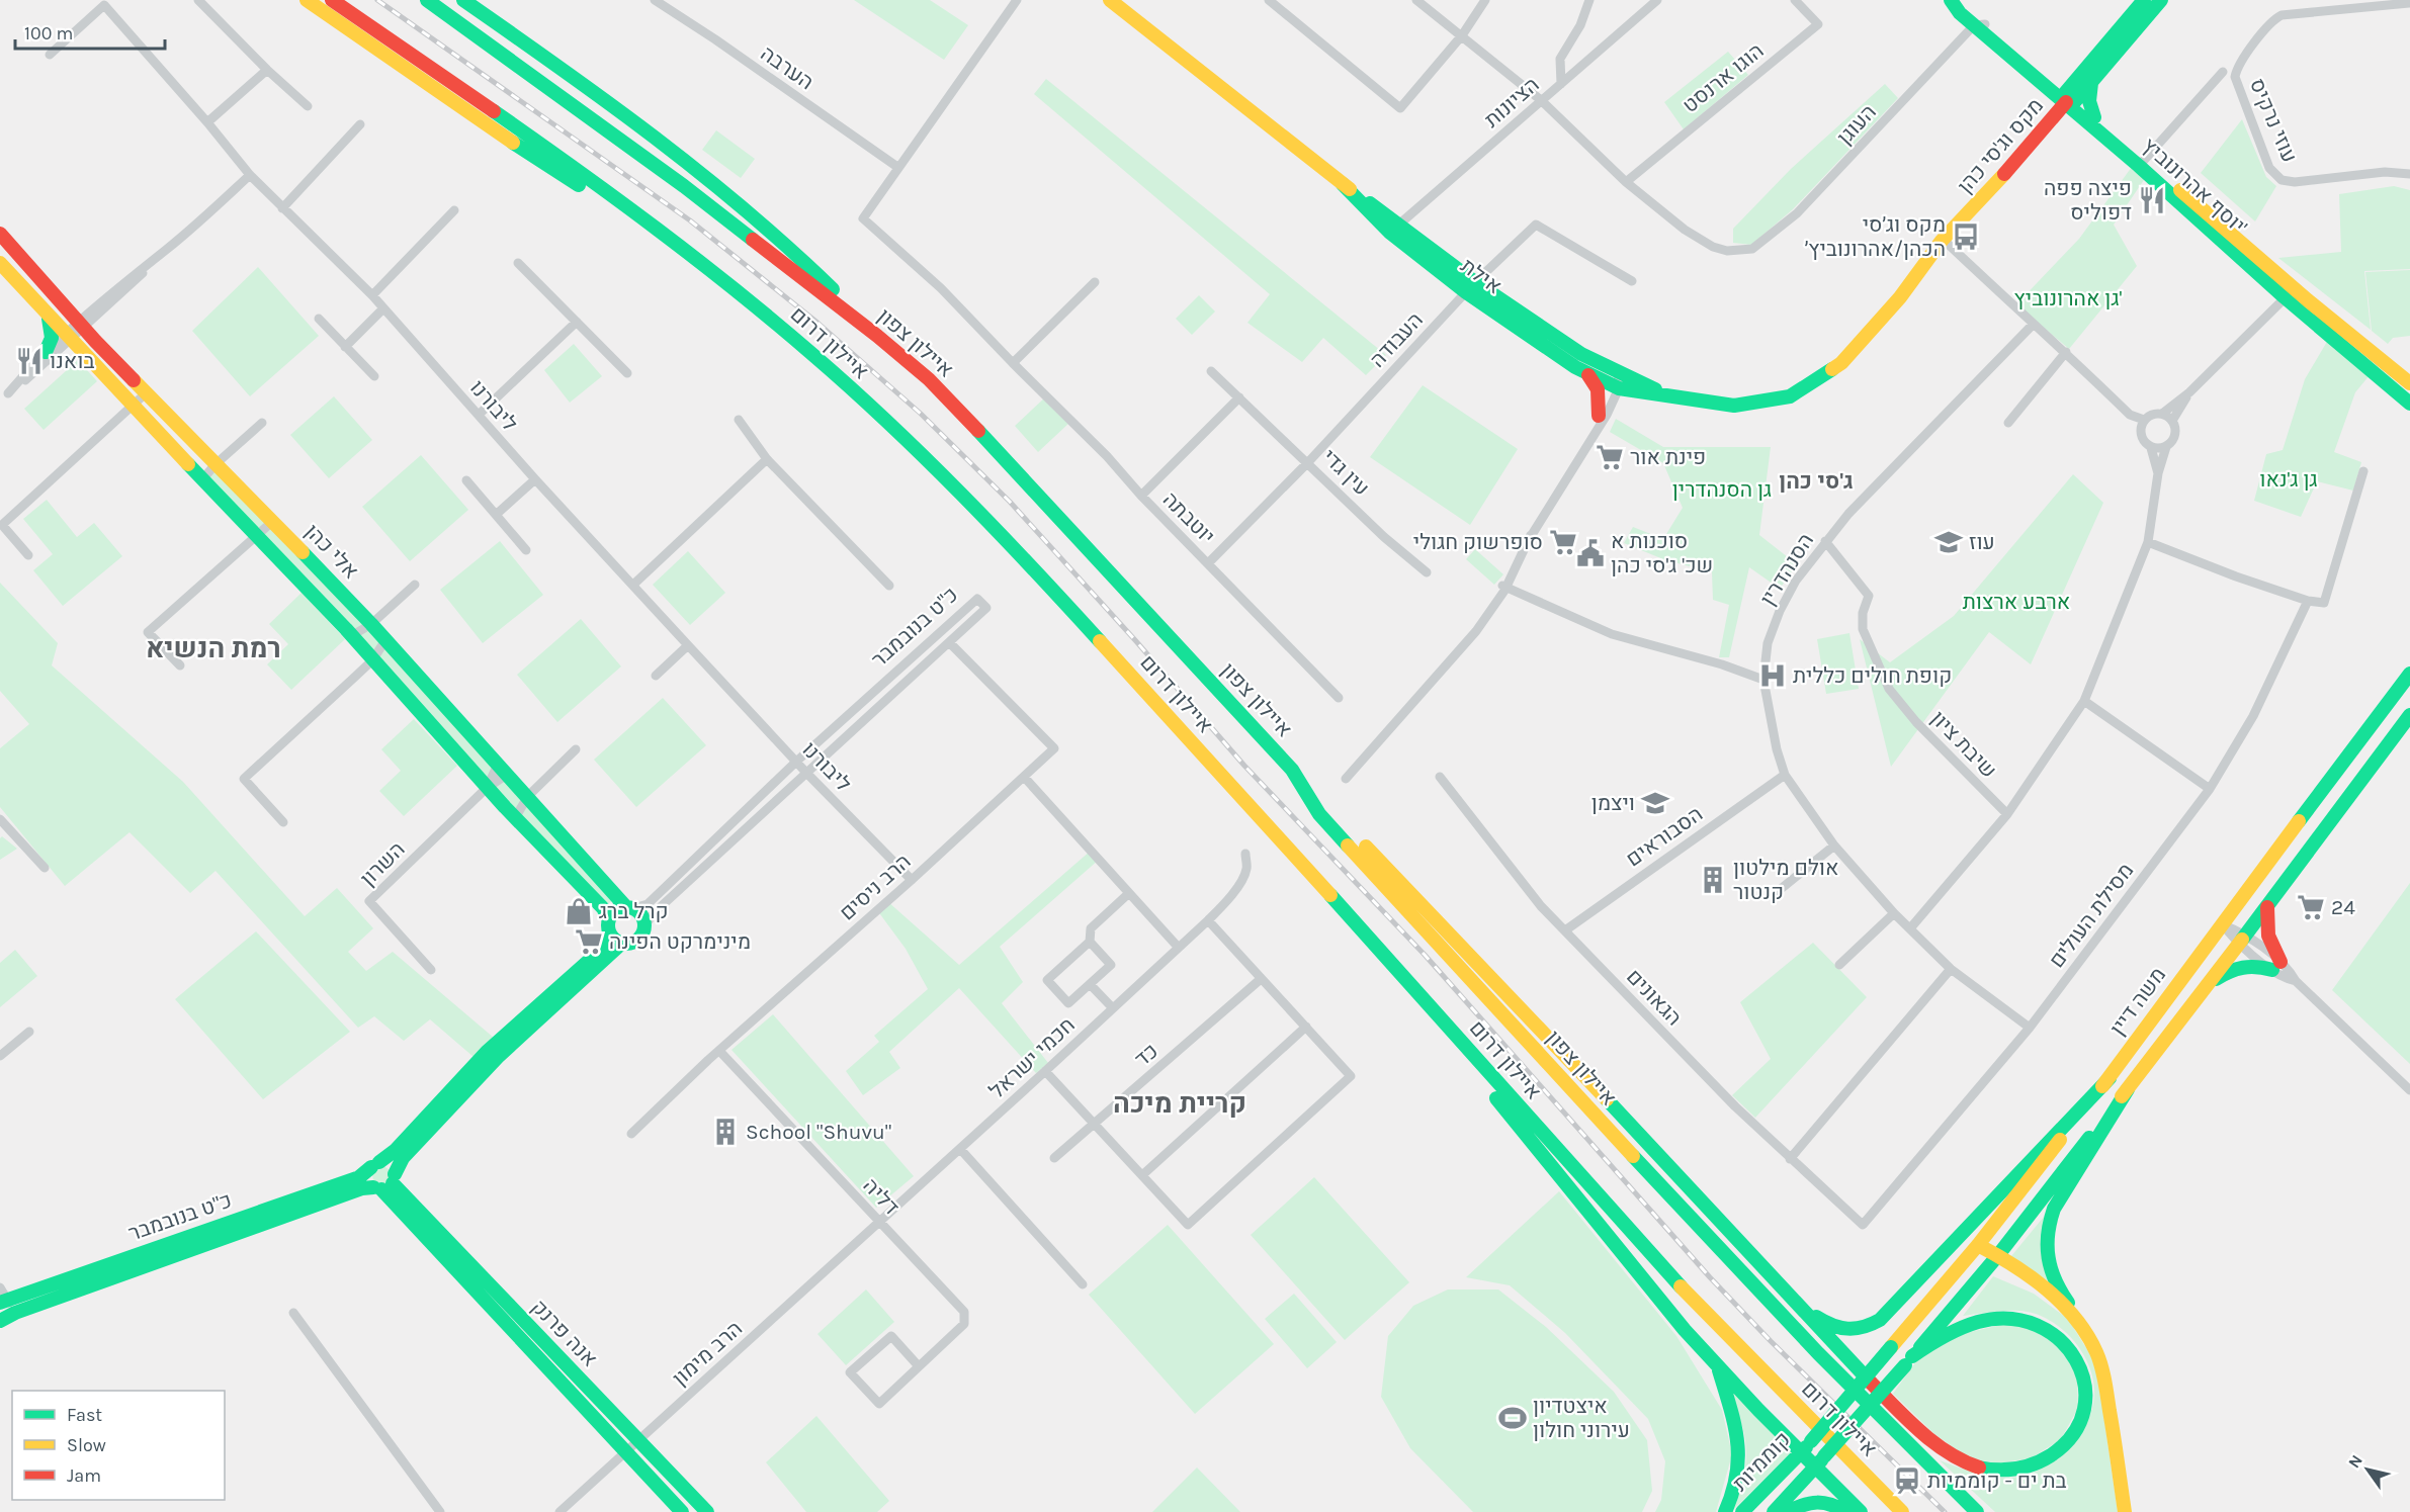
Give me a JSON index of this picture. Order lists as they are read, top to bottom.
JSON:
{
  "streets": {
    "main road": [
      "מקס וג'סי כהן",
      "יוסף אהרונוביץ'",
      "אילת",
      "איילון דרום",
      "איילון צפון",
      "אלי כהן",
      "כ\"ט בנובמבר",
      "משה דיין",
      "אנה פרנק",
      "קוממיות"
    ],
    "street": [
      "הערבה",
      "הוגו ארנסט",
      "הציונות",
      "עוזי נרקיס",
      "העוגן",
      "העבודה",
      "ליבורנו",
      "עין גדי",
      "יוטבתה",
      "הסנהדרין",
      "שיבת ציון",
      "הסבוראים",
      "השרון",
      "הרב ניסים",
      "מסילת העולים",
      "הגאונים",
      "כד",
      "חכמי ישראל",
      "דליה",
      "הרב מימון"
    ]
  },
  "crossings": [
    ["הערבה", "יוטבתה"],
    ["הוגו ארנסט", "העוגן"],
    ["הציונות", "אילת"],
    ["העוגן", "יוסף אהרונוביץ'"],
    ["מקס וג'סי כהן", "יוסף אהרונוביץ'"],
    ["מקס וג'סי כהן", "אילת"],
    ["אילת", "העבודה"],
    ["העבודה", "עין גדי"],
    ["העבודה", "יוטבתה"],
    ["ליבורנו", "כ\"ט בנובמבר"],
    ["ליבורנו", "הרב ניסים"],
    ["אלי כהן", "כ\"ט בנובמבר"],
    ["אלי כהן", "השרון"],
    ["הסנהדרין", "שיבת ציון"],
    ["הסנהדרין", "הסבוראים"],
    ["הסנהדרין", "מסילת העולים"],
    ["כ\"ט בנובמבר", "הרב ניסים"],
    ["כ\"ט בנובמבר", "אנה פרנק"],
    ["הסבוראים", "הגאונים"],
    ["הרב ניסים", "דליה"],
    ["מסילת העולים", "הגאונים"],
    ["משה דיין", "קוממיות"],
    ["חכמי ישראל", "דליה"],
    ["חכמי ישראל", "הרב מימון"],
    ["דליה", "הרב מימון"],
    ["אנה פרנק", "הרב מימון"]
  ],
  "districts": ["ג'סי כהן", "רמת הנשיא", "קריית מיכה"],
  "parks": [
    "גן אהרונוביץ'",
    "גן ג'נאו",
    "גן הסנהדרין",
    "ארבע ארצות"
  ],
  "places": {
    "restaurant": ["פיצה פפה דפוליס", "בואנו"],
    "bus stop": ["מקס וג׳סי הכהן/אהרונוביץ׳"],
    "supermarket": [
      "פינת אור",
      "סופרשוק חגולי",
      "24",
      "מינימרקט הפינה"
    ],
    "school or university": ["עוז", "ויצמן"],
    "public building": ["סוכנות א שכ' ג'סי כהן"],
    "hospital": ["קופת חולים כללית"],
    "building": ["אולם מילטון קנטור", "School \"Shuvu\""],
    "shop": ["קרל ברג"],
    "sports": ["איצטדיון עירוני חולון"],
    "station": ["בת ים - קוממיות"]
  },
  "legend": ["Fast", "Slow", "Jam"],
  "scale_bar": "100 m",
  "north": "top left"
}
